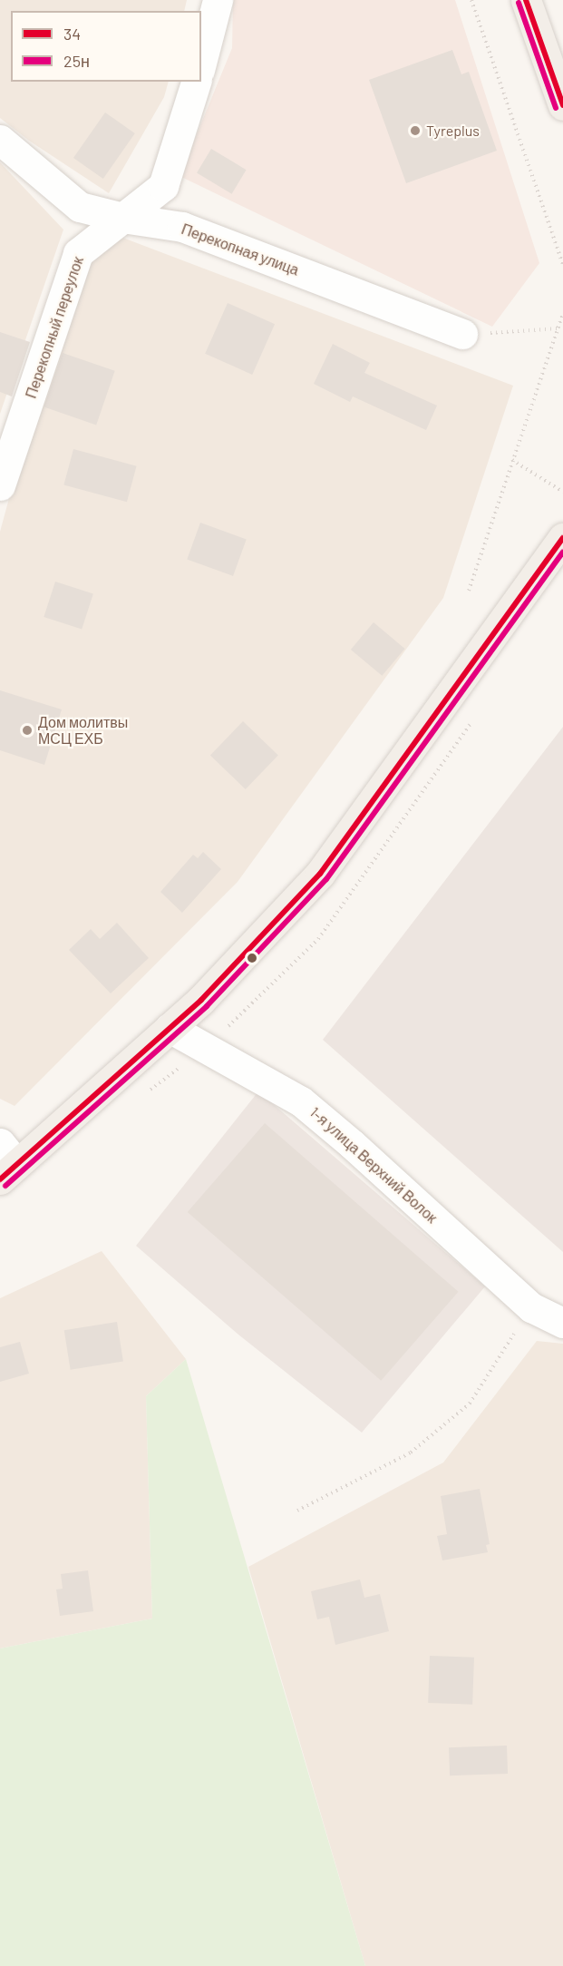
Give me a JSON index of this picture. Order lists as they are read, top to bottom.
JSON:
{
  "streets": {
    "street": ["Перекопная улица", "Перекопный переулок", "1-я улица Верхний Волок"]
  },
  "crossings": [
    ["Перекопная улица", "Перекопный переулок"]
  ],
  "places": ["Tyreplus", "Дом молитвы МСЦ ЕХБ"],
  "lines": ["transit line 34", "transit line 25н"],
  "legend": ["34", "25н"]
}
